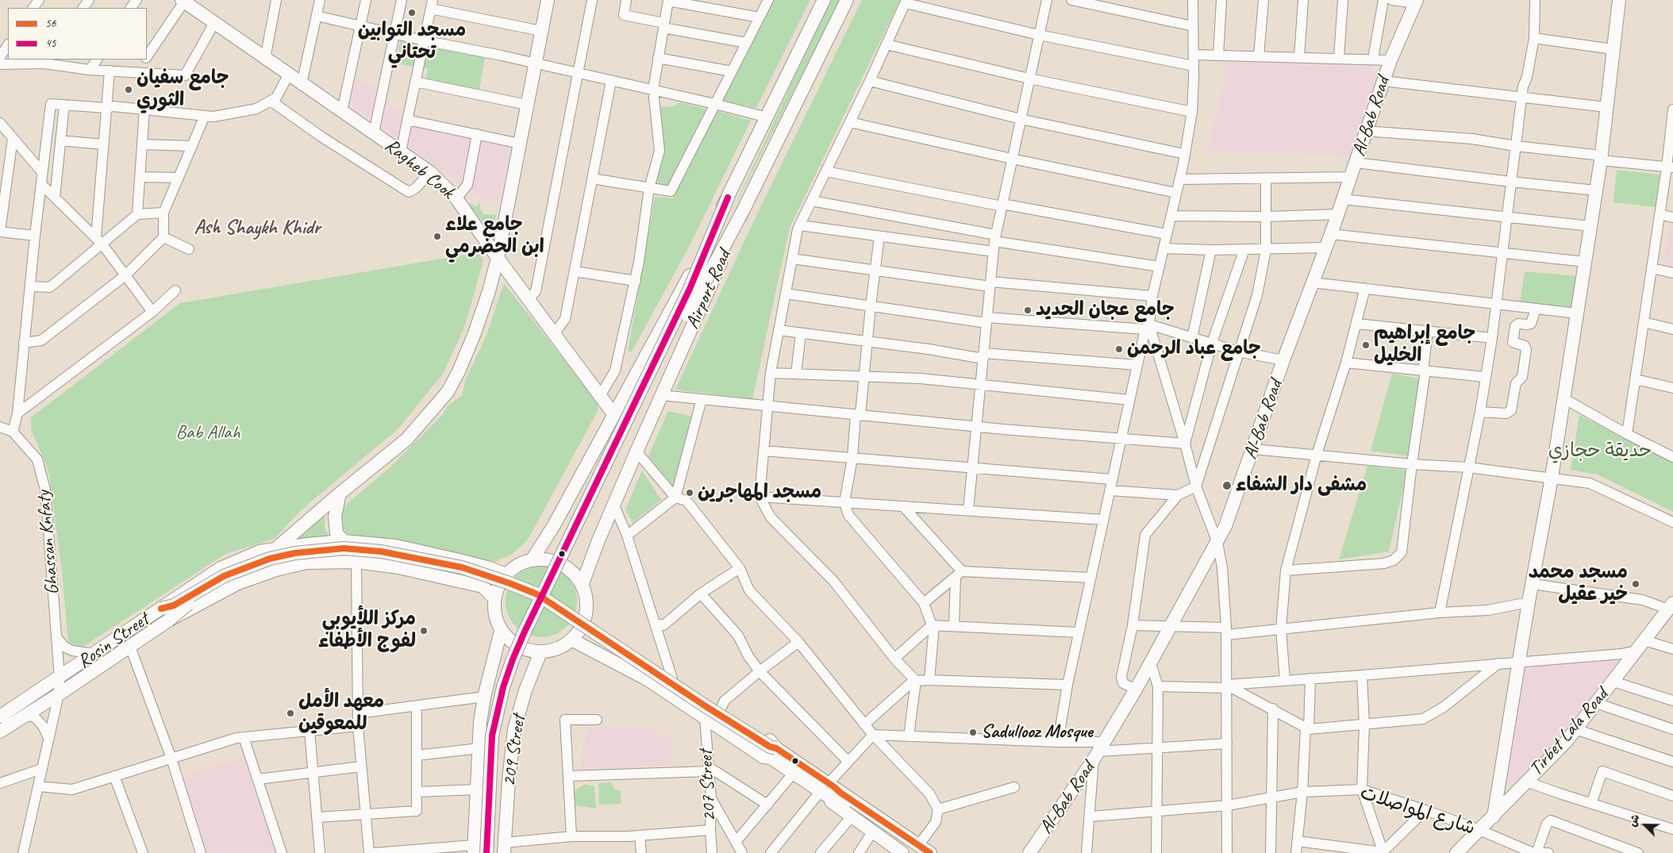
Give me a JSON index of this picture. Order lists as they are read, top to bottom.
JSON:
{
  "streets": {
    "main road": [
      "Al-Bab Road",
      "Ragheb Cook",
      "Airport Road",
      "Rosin Street",
      "Tirbet Lala Road",
      "209 Street"
    ],
    "street": ["Ghassan Knfaty", "207 Street", "شارع المواصلات"]
  },
  "crossings": [
    ["Ragheb Cook", "Airport Road"],
    ["Airport Road", "Rosin Street"],
    ["Airport Road", "209 Street"],
    ["Ghassan Knfaty", "Rosin Street"],
    ["Rosin Street", "209 Street"],
    ["Tirbet Lala Road", "شارع المواصلات"]
  ],
  "districts": ["Ash Shaykh Khidr"],
  "parks": ["Bab Allah", "حديقة حجازي"],
  "places": [
    "مسجد التوابين تحتاني",
    "جامع سفيان الثوري",
    "جامع علاء ابن الحضرمي",
    "جامع عجان الحديد",
    "جامع إبراهيم الخليل",
    "جامع عباد الرحمن",
    "مشفى دار الشفاء",
    "مسجد المهاجرين",
    "مسجد محمد خير عقيل",
    "مركز اللأيوبي لفوج الأطفاء",
    "معهد الأمل للمعوقين",
    "Sadullooz Mosque"
  ],
  "lines": ["transit line 45", "transit line 56"],
  "legend": ["56", "45"],
  "north": "top left"
}
